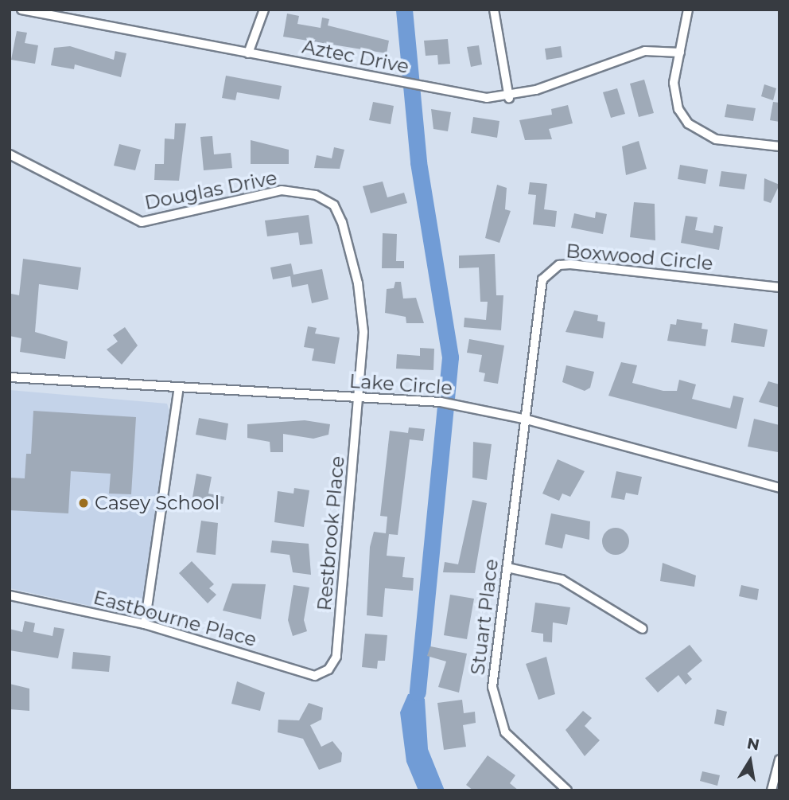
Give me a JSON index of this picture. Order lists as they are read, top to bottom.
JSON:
{
  "streets": {
    "street": [
      "Aztec Drive",
      "Douglas Drive",
      "Boxwood Circle",
      "Lake Circle",
      "Restbrook Place",
      "Stuart Place",
      "Eastbourne Place"
    ]
  },
  "crossings": [
    ["Douglas Drive", "Lake Circle"],
    ["Douglas Drive", "Restbrook Place"],
    ["Boxwood Circle", "Lake Circle"],
    ["Boxwood Circle", "Stuart Place"],
    ["Lake Circle", "Restbrook Place"],
    ["Lake Circle", "Stuart Place"],
    ["Restbrook Place", "Eastbourne Place"]
  ],
  "places": ["Casey School"],
  "north": "top"
}
